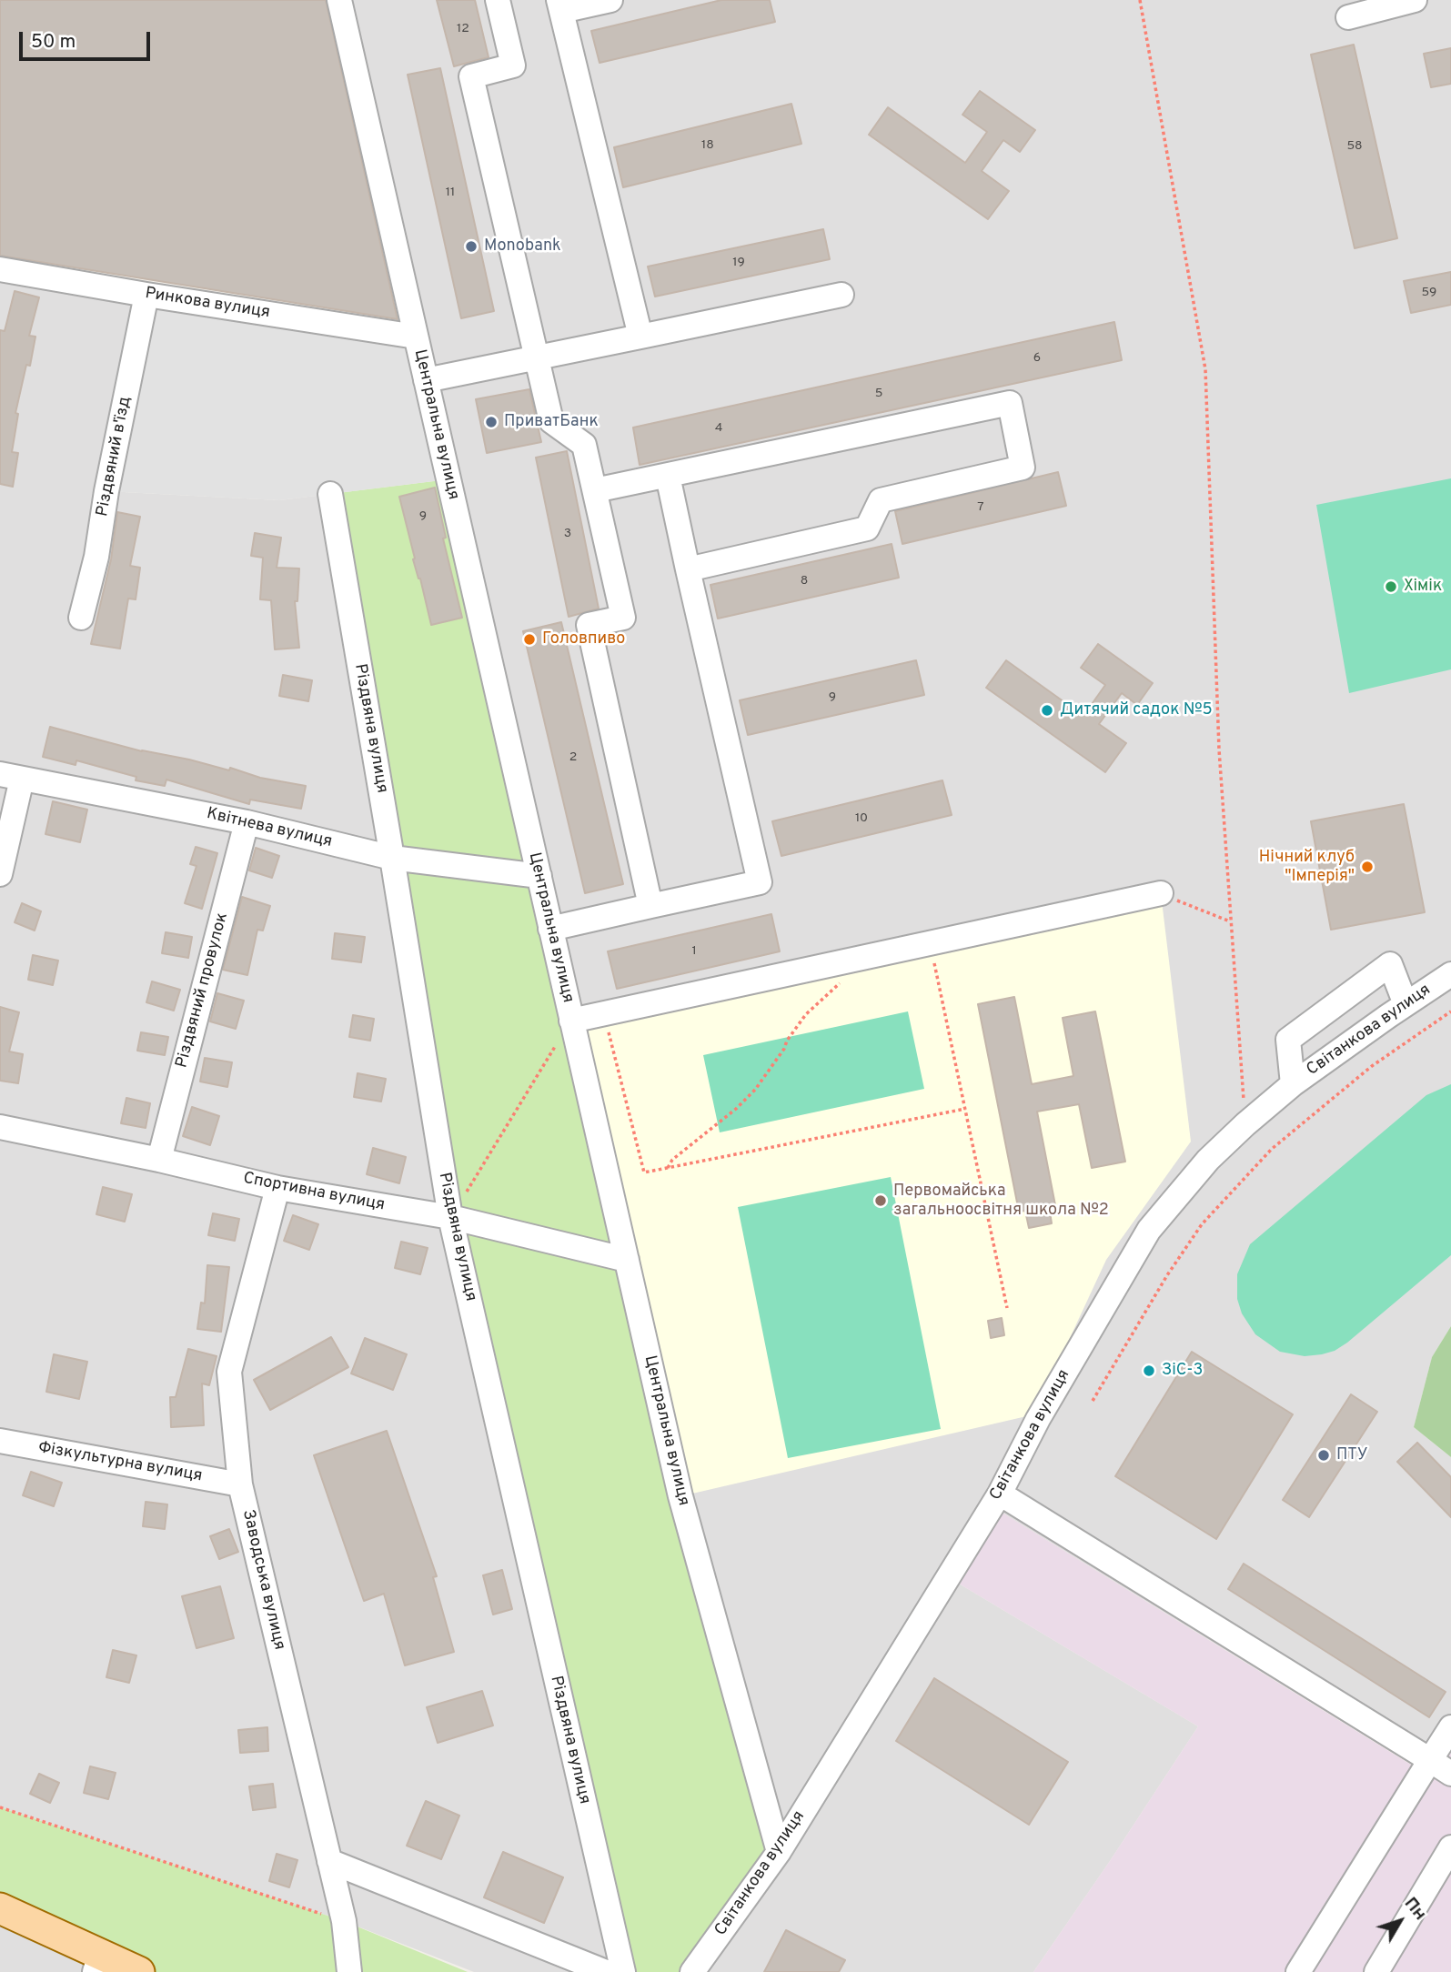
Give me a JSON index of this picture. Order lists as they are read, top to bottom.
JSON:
{
  "streets": {
    "street": [
      "Ринкова вулиця",
      "Центральна вулиця",
      "Різдвяний в'їзд",
      "Різдвяна вулиця",
      "Квітнева вулиця",
      "Різдвяний провулок",
      "Світанкова вулиця",
      "Спортивна вулиця",
      "Фізкультурна вулиця",
      "Заводська вулиця"
    ]
  },
  "crossings": [
    ["Ринкова вулиця", "Центральна вулиця"],
    ["Ринкова вулиця", "Різдвяний в'їзд"],
    ["Центральна вулиця", "Квітнева вулиця"],
    ["Центральна вулиця", "Світанкова вулиця"],
    ["Центральна вулиця", "Спортивна вулиця"],
    ["Різдвяна вулиця", "Квітнева вулиця"],
    ["Різдвяна вулиця", "Спортивна вулиця"],
    ["Квітнева вулиця", "Різдвяний провулок"],
    ["Різдвяний провулок", "Спортивна вулиця"],
    ["Спортивна вулиця", "Заводська вулиця"],
    ["Фізкультурна вулиця", "Заводська вулиця"]
  ],
  "places": [
    "Monobank",
    "ПриватБанк",
    "Хімік",
    "Головпиво",
    "Дитячий садок №5",
    "Нічний клуб \"Імперія\"",
    "Первомайська загальноосвітня школа №2",
    "ЗіС-3",
    "ПТУ"
  ],
  "house_numbers": [
    "12",
    "18",
    "58",
    "11",
    "19",
    "59",
    "6",
    "5",
    "4",
    "7",
    "9",
    "3",
    "8",
    "9",
    "2",
    "10",
    "1"
  ],
  "scale_bar": "50 m",
  "north": "top right"
}
